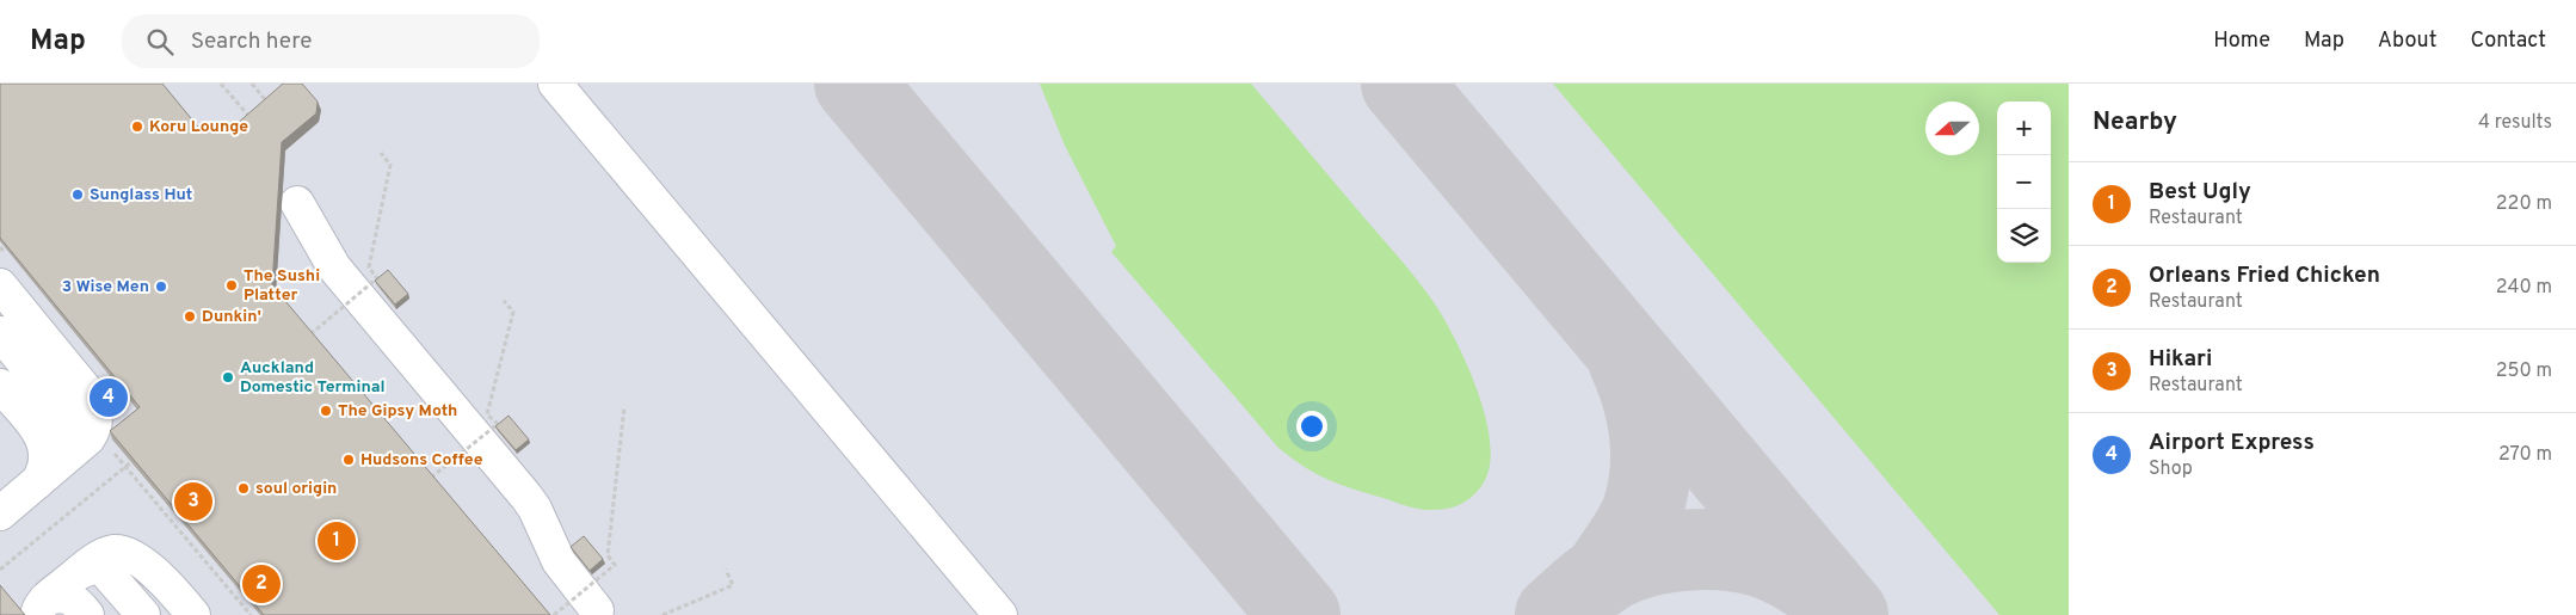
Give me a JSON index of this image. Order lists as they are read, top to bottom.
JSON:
{
  "places": [
    "Koru Lounge",
    "Sunglass Hut",
    "The Sushi Platter",
    "3 Wise Men",
    "Dunkin'",
    "Auckland Domestic Terminal",
    "The Gipsy Moth",
    "Hudsons Coffee",
    "soul origin"
  ],
  "north": "left",
  "page": {
    "header": "Map",
    "search": "Search here",
    "nav": [
      "Home",
      "Map",
      "About",
      "Contact"
    ],
    "heading": ["Nearby", "4 results"],
    "map_buttons": ["+", "−"],
    "list": [
      {
        "mark": "1",
        "name": "Best Ugly",
        "note": "Restaurant",
        "value": "220 m"
      },
      {
        "mark": "2",
        "name": "Orleans Fried Chicken",
        "note": "Restaurant",
        "value": "240 m"
      },
      {
        "mark": "3",
        "name": "Hikari",
        "note": "Restaurant",
        "value": "250 m"
      },
      {
        "mark": "4",
        "name": "Airport Express",
        "note": "Shop",
        "value": "270 m"
      }
    ],
    "pins": [
      "4",
      "3",
      "1",
      "2"
    ]
  }
}
